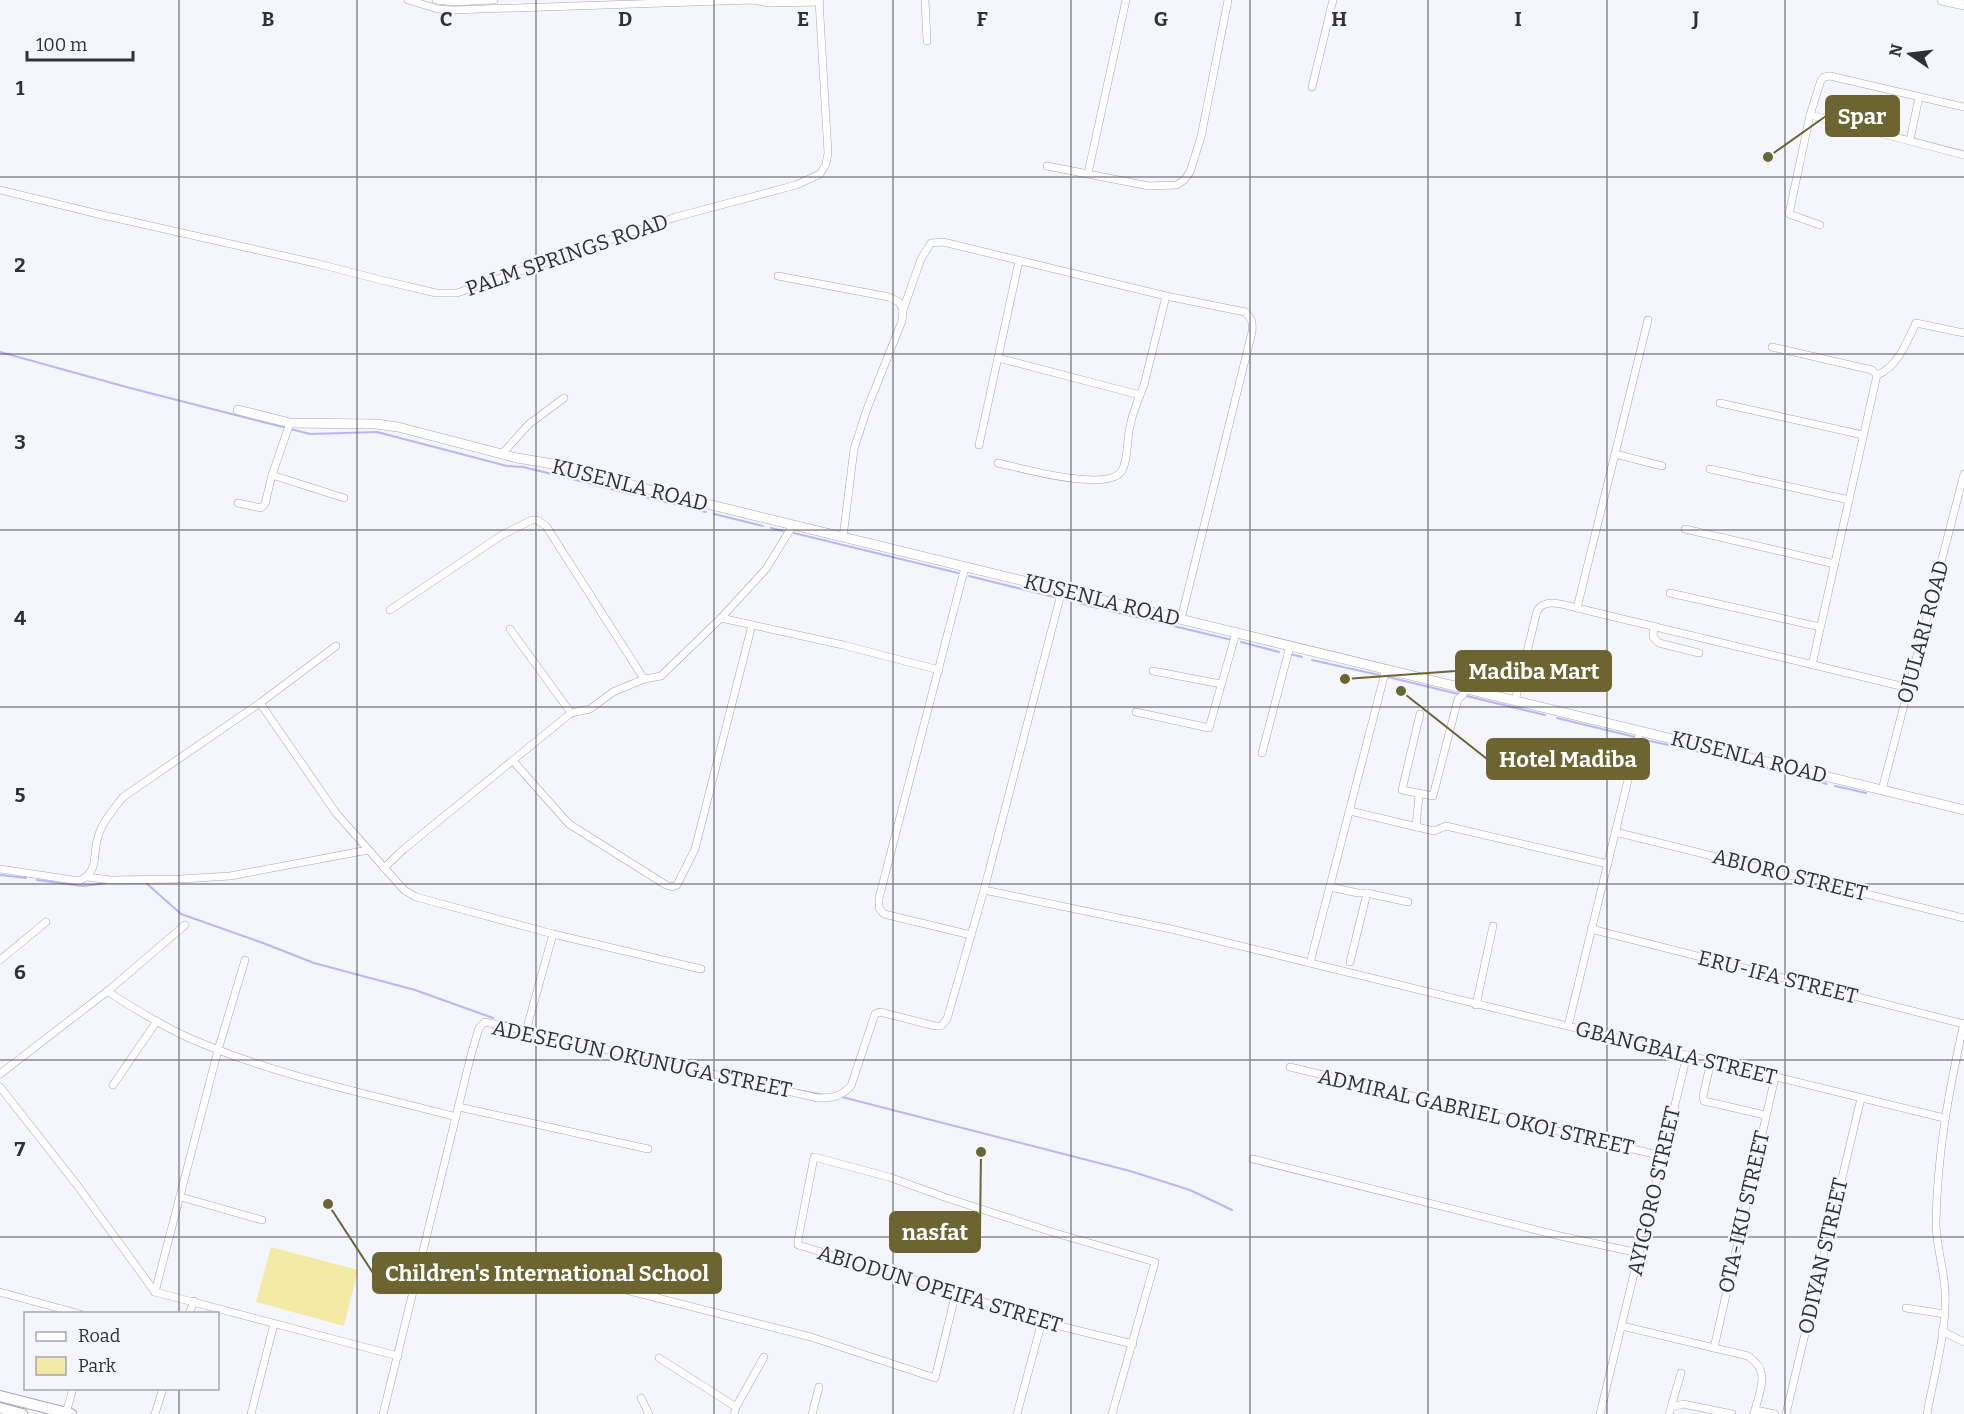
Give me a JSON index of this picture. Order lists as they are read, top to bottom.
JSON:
{
  "streets": {
    "main road": ["KUSENLA ROAD"],
    "street": [
      "PALM SPRINGS ROAD",
      "OJULARI ROAD",
      "ABIORO STREET",
      "ERU-IFA STREET",
      "GBANGBALA STREET",
      "ADESEGUN OKUNUGA STREET",
      "ADMIRAL GABRIEL OKOI STREET",
      "AYIGORO STREET",
      "OTA-IKU STREET",
      "ODIYAN STREET",
      "ABIODUN OPEIFA STREET"
    ]
  },
  "crossings": [
    ["KUSENLA ROAD", "OJULARI ROAD"],
    ["GBANGBALA STREET", "AYIGORO STREET"],
    ["GBANGBALA STREET", "OTA-IKU STREET"],
    ["GBANGBALA STREET", "ODIYAN STREET"],
    ["ADMIRAL GABRIEL OKOI STREET", "AYIGORO STREET"]
  ],
  "places": [
    "Spar",
    "Madiba Mart",
    "Hotel Madiba",
    "nasfat",
    "Children's International School"
  ],
  "legend": ["Road", "Park"],
  "scale_bar": "100 m",
  "north": "left",
  "grid": {
    "columns": [
      "B",
      "C",
      "D",
      "E",
      "F",
      "G",
      "H",
      "I",
      "J"
    ],
    "rows": [
      "1",
      "2",
      "3",
      "4",
      "5",
      "6",
      "7"
    ]
  }
}
